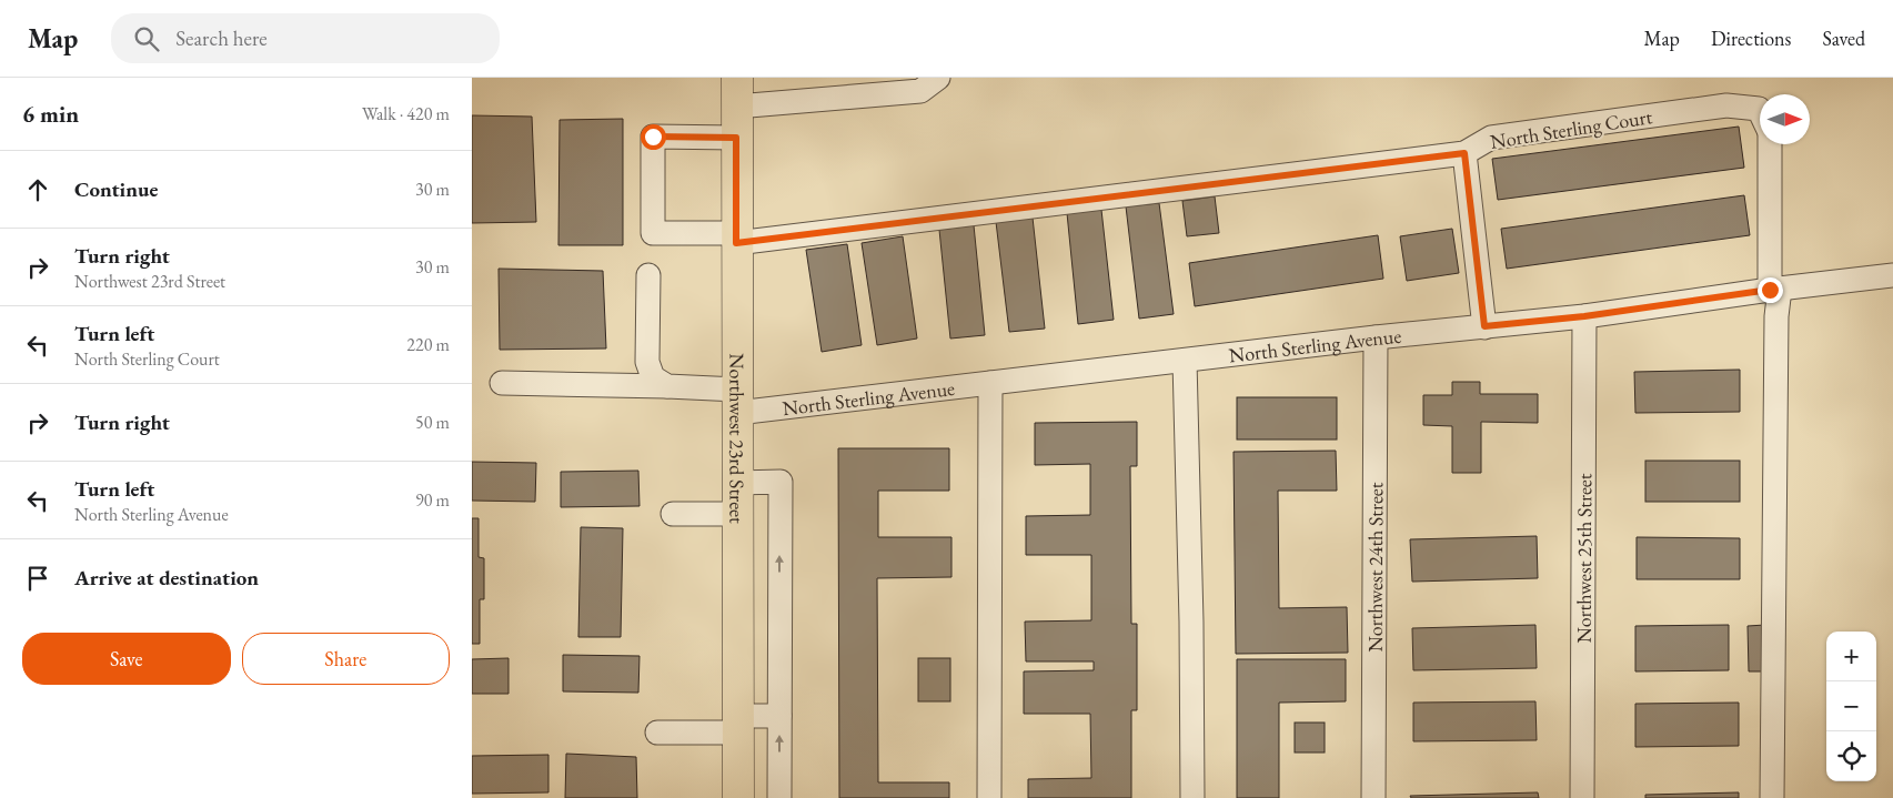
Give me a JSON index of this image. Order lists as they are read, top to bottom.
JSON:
{
  "streets": {
    "main road": ["Northwest 23rd Street"],
    "street": [
      "North Sterling Court",
      "North Sterling Avenue",
      "Northwest 25th Street",
      "Northwest 24th Street"
    ]
  },
  "crossings": [
    ["North Sterling Court", "Northwest 23rd Street"],
    ["North Sterling Avenue", "Northwest 23rd Street"],
    ["North Sterling Avenue", "Northwest 25th Street"],
    ["North Sterling Avenue", "Northwest 24th Street"]
  ],
  "north": "right",
  "page": {
    "header": "Map",
    "search": "Search here",
    "nav": ["Map", "Directions", "Saved"],
    "heading": ["6 min", "Walk · 420 m"],
    "list": [
      ["Continue", "30 m"],
      ["Turn right", "Northwest 23rd Street", "30 m"],
      ["Turn left", "North Sterling Court", "220 m"],
      ["Turn right", "50 m"],
      ["Turn left", "North Sterling Avenue", "90 m"],
      "Arrive at destination"
    ],
    "buttons": ["Save", "Share"],
    "map_buttons": ["+", "−"]
  }
}
